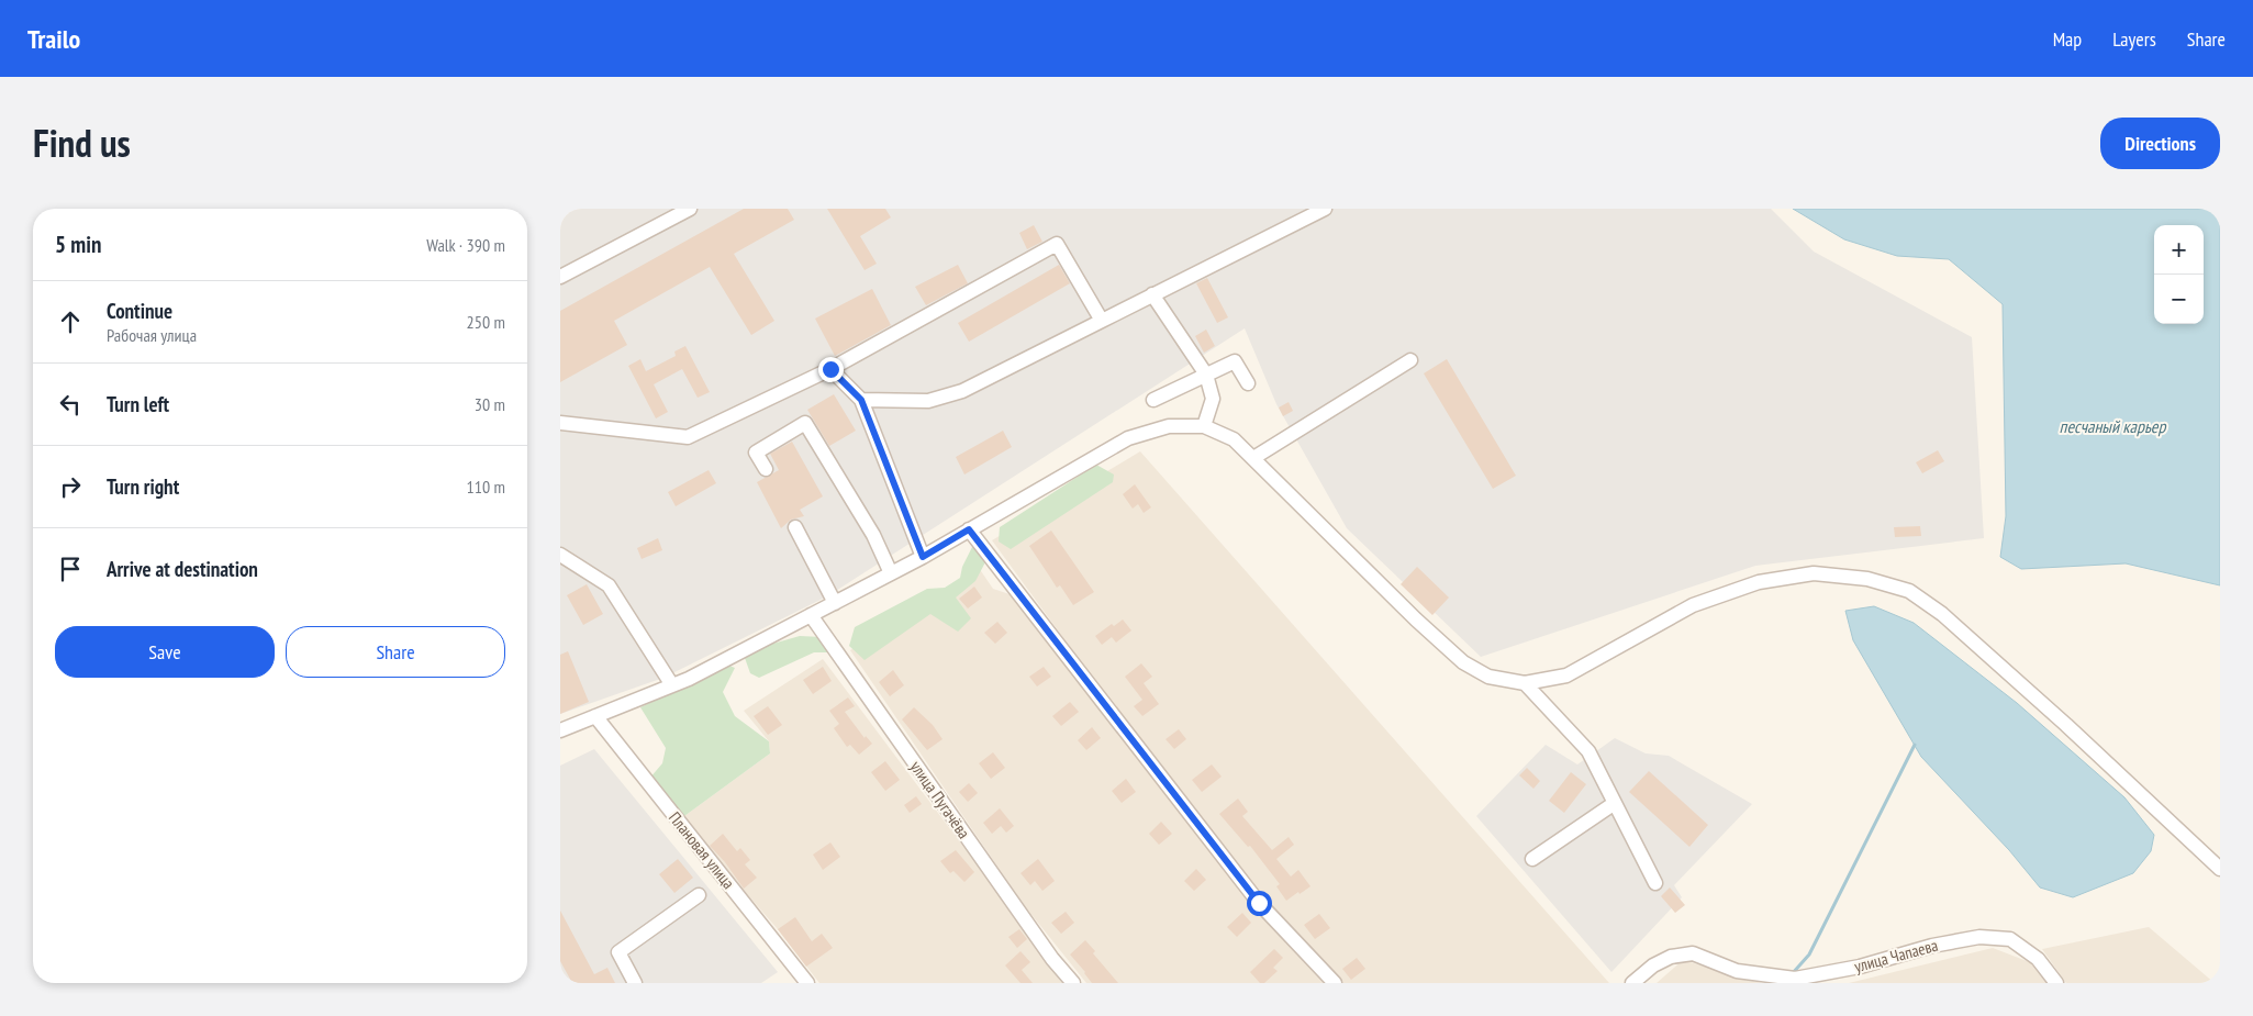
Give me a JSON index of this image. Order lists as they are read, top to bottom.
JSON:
{
  "streets": {
    "street": ["улица Пугачёва", "Плановая улица", "улица Чапаева"]
  },
  "water": ["песчаный карьер"],
  "page": {
    "header": "Trailo",
    "nav": ["Map", "Layers", "Share"],
    "title": "Find us",
    "buttons": [
      "Directions",
      ["Save", "Share"]
    ],
    "heading": ["5 min", "Walk · 390 m"],
    "map_buttons": ["+", "−"],
    "list": [
      ["Continue", "Рабочая улица", "250 m"],
      ["Turn left", "30 m"],
      ["Turn right", "110 m"],
      "Arrive at destination"
    ]
  }
}
